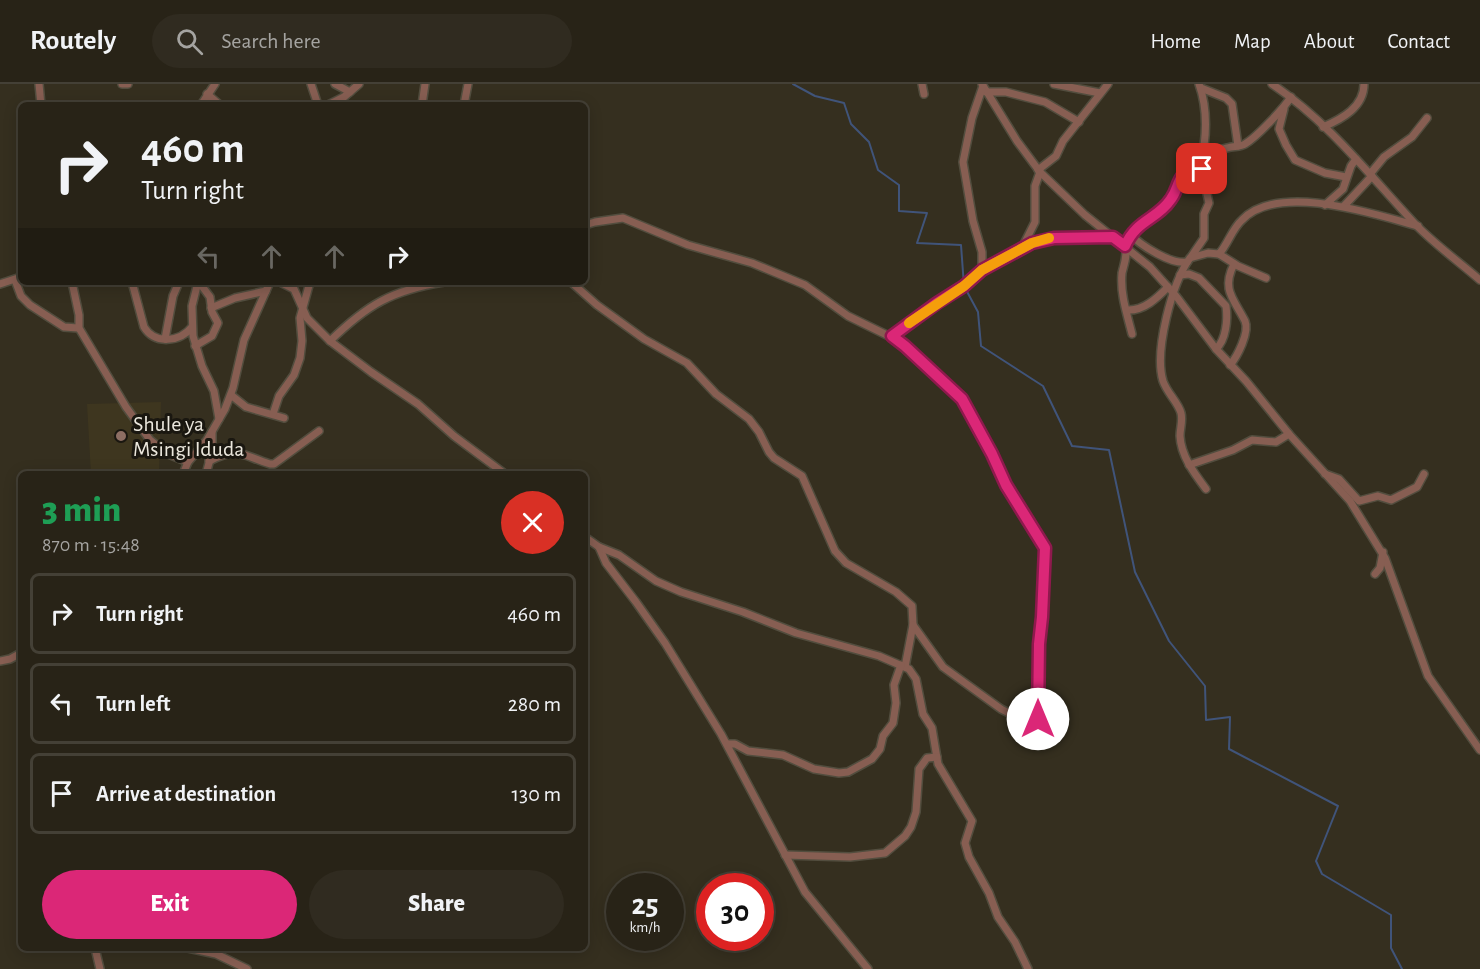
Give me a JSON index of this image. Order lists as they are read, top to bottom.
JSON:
{
  "places": ["Shule ya Msingi Iduda"],
  "page": {
    "header": "Routely",
    "search": "Search here",
    "nav": [
      "Home",
      "Map",
      "About",
      "Contact"
    ],
    "turn": ["460 m", "Turn right"],
    "heading": ["3 min", "870 m · 15:48"],
    "list": [
      {
        "name": "Turn right",
        "value": "460 m"
      },
      {
        "name": "Turn left",
        "value": "280 m"
      },
      {
        "name": "Arrive at destination",
        "value": "130 m"
      }
    ],
    "buttons": ["Exit", "Share"],
    "speed": "25 km/h",
    "limit": "30"
  }
}
